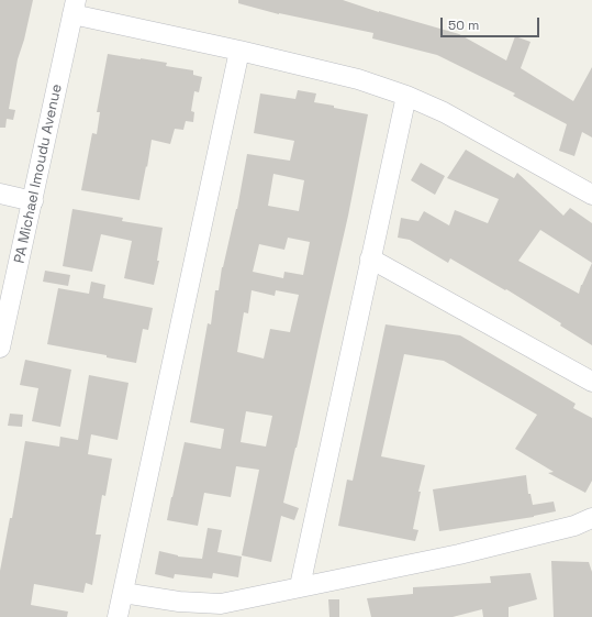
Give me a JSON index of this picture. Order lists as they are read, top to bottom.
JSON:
{
  "streets": {
    "street": ["PA Michael Imoudu Avenue"]
  },
  "scale_bar": "50 m"
}
